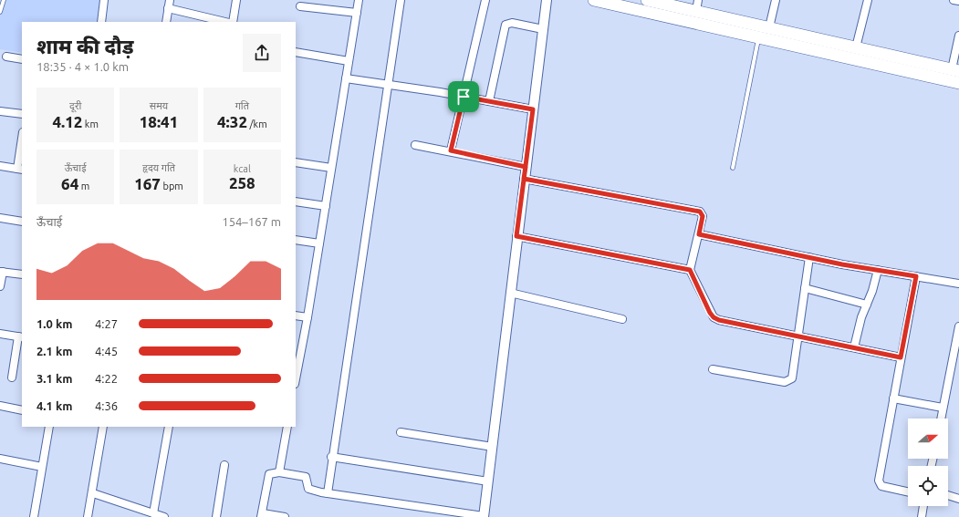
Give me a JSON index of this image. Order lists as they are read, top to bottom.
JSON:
{
  "north": "right",
  "page": {
    "heading": ["शाम की दौड़", "18:35 · 4 × 1.0 km"],
    "stats": [
      ["दूरी", "4.12 km"],
      ["समय", "18:41"],
      ["गति", "4:32 /km"],
      ["ऊँचाई", "64 m"],
      ["हृदय गति", "167 bpm"],
      ["kcal", "258"]
    ],
    "chart": ["ऊँचाई", "154–167 m"],
    "list": [
      {
        "name": "1.0 km",
        "note": "4:27"
      },
      {
        "name": "2.1 km",
        "note": "4:45"
      },
      {
        "name": "3.1 km",
        "note": "4:22"
      },
      {
        "name": "4.1 km",
        "note": "4:36"
      }
    ]
  }
}
